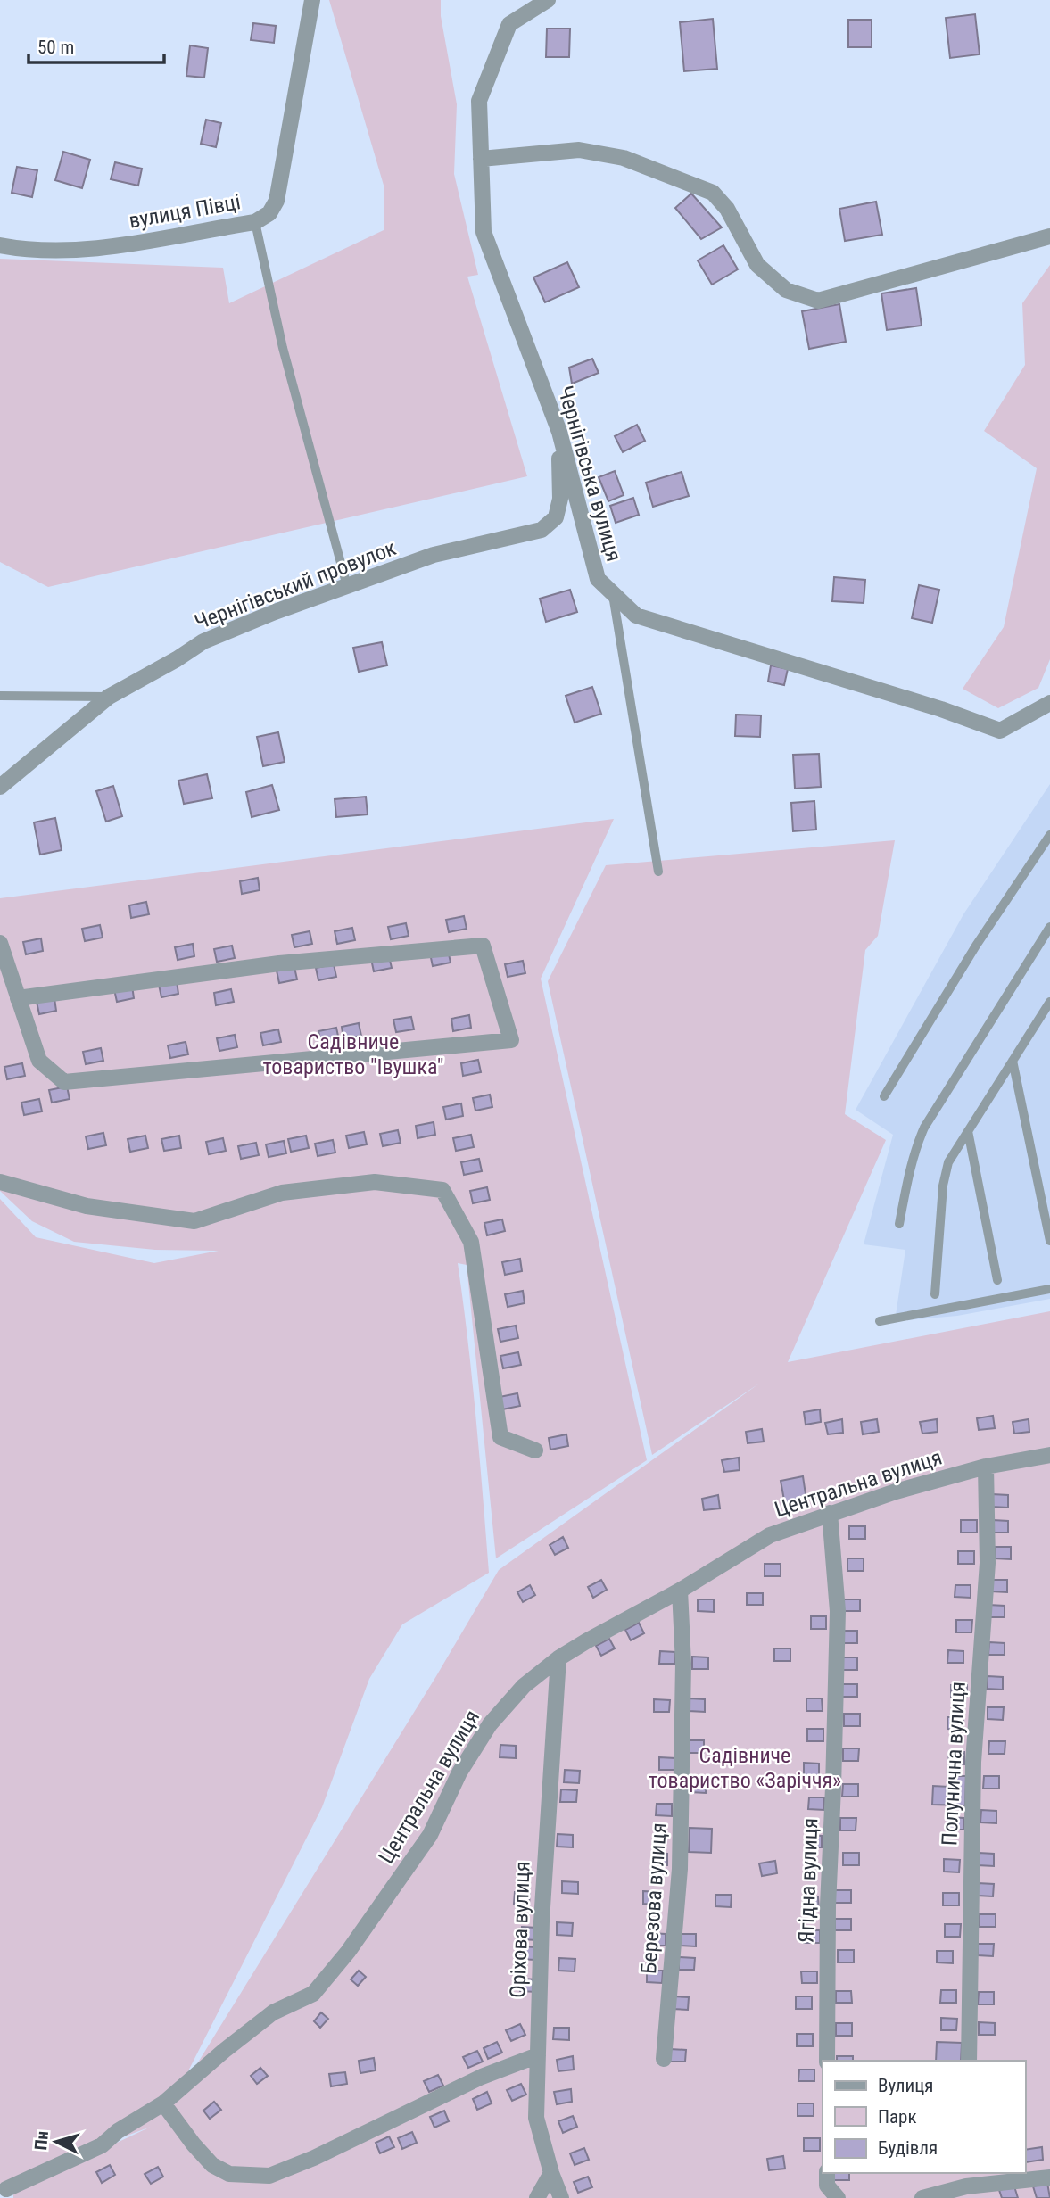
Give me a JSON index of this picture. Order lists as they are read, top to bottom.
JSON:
{
  "streets": {
    "street": [
      "вулиця Півці",
      "Чернігівська вулиця",
      "Чернігівський провулок",
      "Центральна вулиця",
      "Полунична вулиця",
      "Ягідна вулиця",
      "Березова вулиця",
      "Оріхова вулиця"
    ]
  },
  "crossings": [
    ["Чернігівська вулиця", "Чернігівський провулок"],
    ["Центральна вулиця", "Полунична вулиця"],
    ["Центральна вулиця", "Ягідна вулиця"],
    ["Центральна вулиця", "Березова вулиця"],
    ["Центральна вулиця", "Оріхова вулиця"]
  ],
  "parks": ["Садівниче товариство \"Івушка\"", "Садівниче товариство «Заріччя»"],
  "legend": ["Вулиця", "Парк", "Будівля"],
  "scale_bar": "50 m",
  "north": "left"
}
